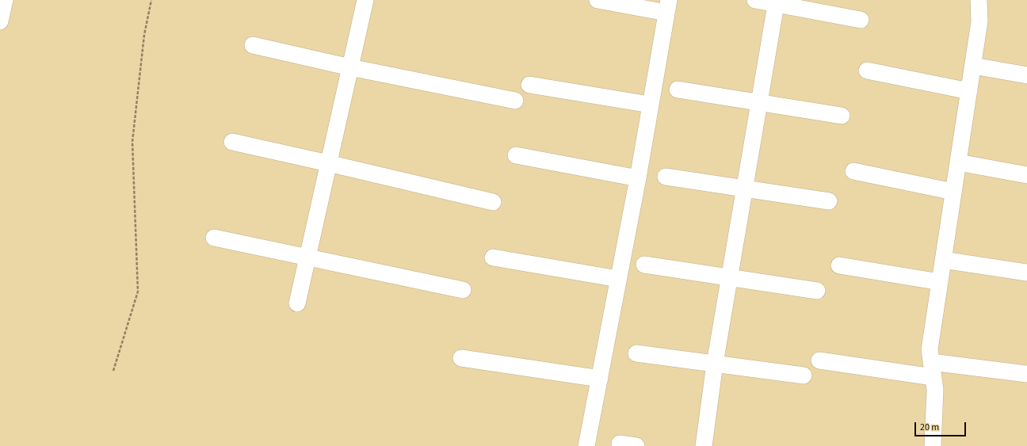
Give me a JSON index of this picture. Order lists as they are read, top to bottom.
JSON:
{
  "scale_bar": "20 m"
}
